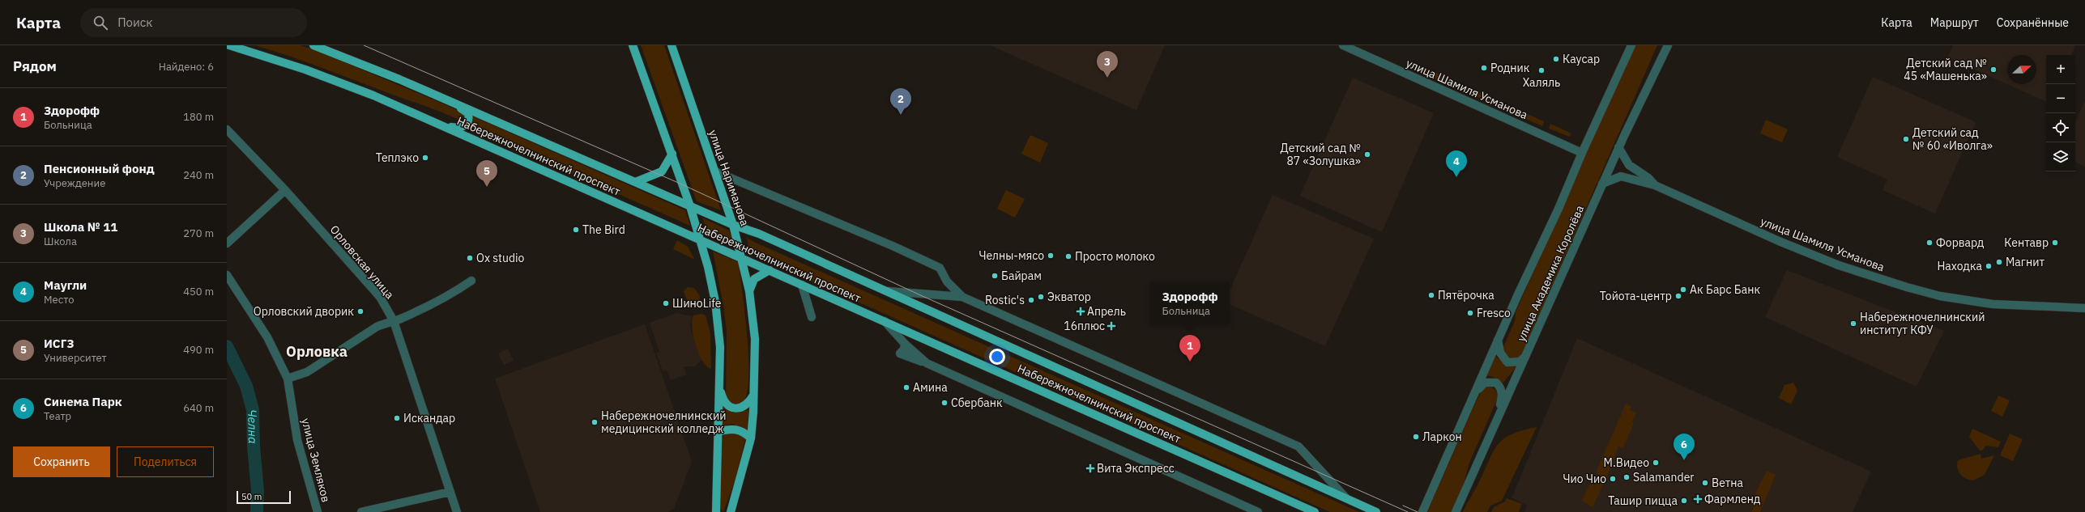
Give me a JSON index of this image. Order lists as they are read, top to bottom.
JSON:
{
  "streets": {
    "main road": ["Набережночелнинский проспект", "улица Нариманова"],
    "street": [
      "улица Шамиля Усманова",
      "Орловская улица",
      "улица Академика Королёва",
      "улица Земляков"
    ]
  },
  "crossings": [
    ["улица Шамиля Усманова", "улица Академика Королёва"],
    ["Набережночелнинский проспект", "улица Нариманова"]
  ],
  "districts": ["Орловка"],
  "water": ["Челна"],
  "places": {
    "other": [
      "Каусар",
      "Родник",
      "Детский сад № 45 «Машенька»",
      "Халяль",
      "Детский сад № 60 «Иволга»",
      "Детский сад № 87 «Золушка»",
      "Теплэко",
      "The Bird",
      "Форвард",
      "Кентавр",
      "Челны-мясо",
      "Просто молоко",
      "Ox studio",
      "Магнит",
      "Находка",
      "Байрам",
      "Ак Барс Банк",
      "Пятёрочка",
      "Тойота-центр",
      "Экватор",
      "Rostiс's",
      "ШиноLife",
      "Орловский дворик",
      "Fresco",
      "Набережночелнинский институт КФУ",
      "Амина",
      "Сбербанк",
      "Искандар",
      "Набережночелнинский медицинский колледж",
      "Ларкон",
      "М.Видео",
      "Salamander",
      "Чио Чио",
      "Ветна",
      "Ташир пицца"
    ],
    "health": [
      "Апрель",
      "16плюс",
      "Вита Экспресс",
      "Фармленд"
    ]
  },
  "scale_bar": "50 m",
  "north": "right",
  "page": {
    "header": "Карта",
    "search": "Поиск",
    "nav": ["Карта", "Маршрут", "Сохранённые"],
    "heading": ["Рядом", "Найдено: 6"],
    "pins": [
      "3",
      "2",
      "4",
      "5",
      "1",
      "6"
    ],
    "map_buttons": ["+", "−"],
    "list": [
      {
        "mark": "1",
        "name": "Здорофф",
        "note": "Больница",
        "value": "180 m"
      },
      {
        "mark": "2",
        "name": "Пенсионный фонд",
        "note": "Учреждение",
        "value": "240 m"
      },
      {
        "mark": "3",
        "name": "Школа № 11",
        "note": "Школа",
        "value": "270 m"
      },
      {
        "mark": "4",
        "name": "Маугли",
        "note": "Место",
        "value": "450 m"
      },
      {
        "mark": "5",
        "name": "ИСГЗ",
        "note": "Университет",
        "value": "490 m"
      },
      {
        "mark": "6",
        "name": "Синема Парк",
        "note": "Театр",
        "value": "640 m"
      }
    ],
    "popup": ["Здорофф", "Больница"],
    "buttons": ["Сохранить", "Поделиться"],
    "scale": "50 m"
  }
}
